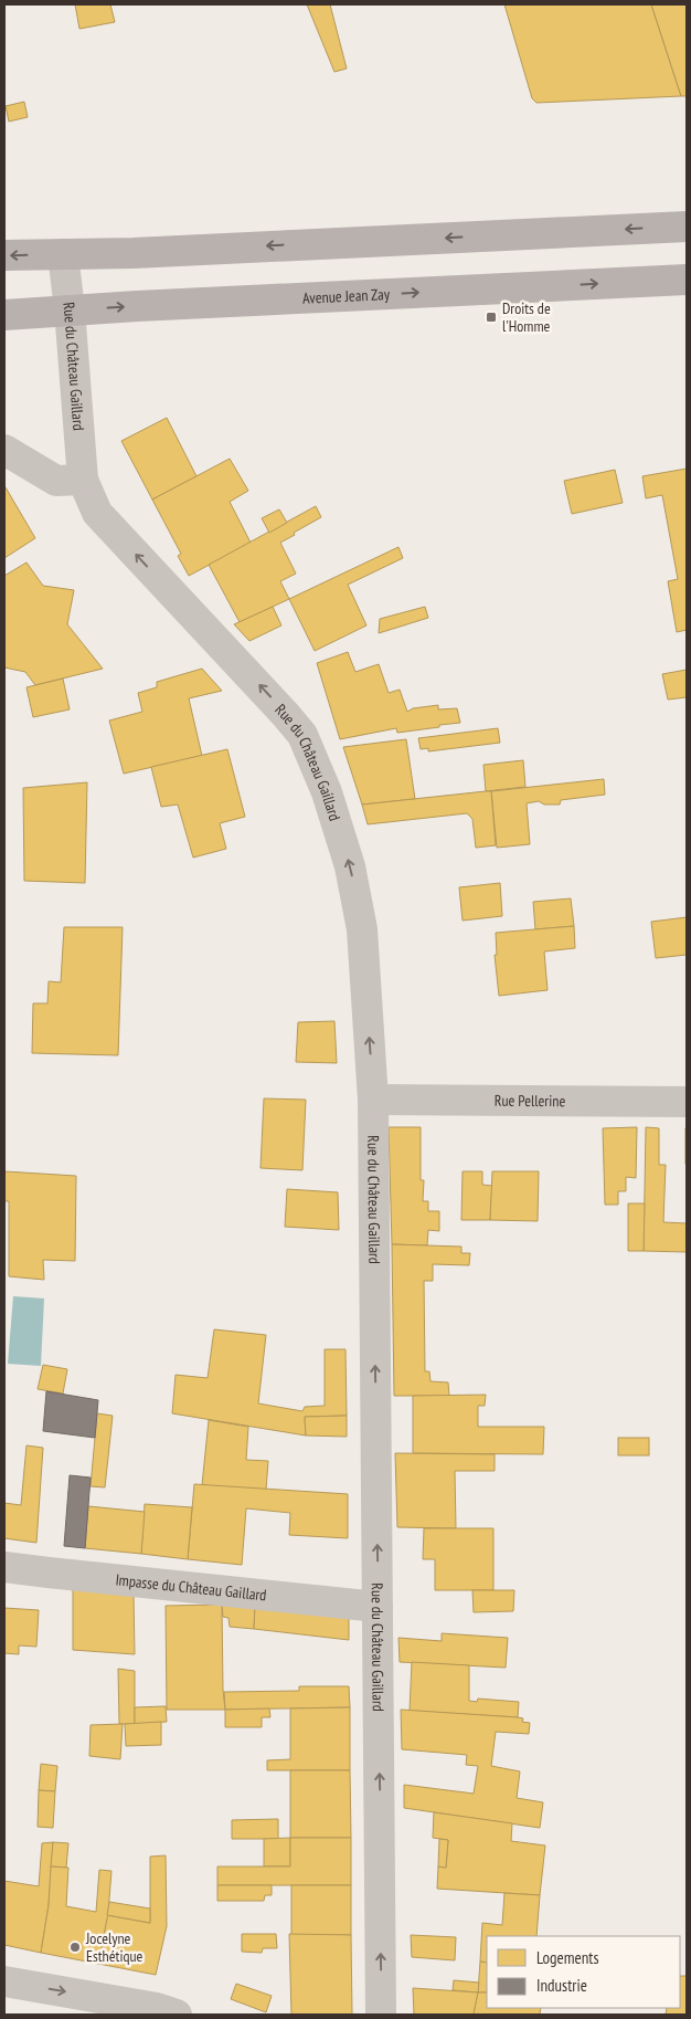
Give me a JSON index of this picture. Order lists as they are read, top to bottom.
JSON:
{
  "streets": {
    "main road": ["Avenue Jean Zay"],
    "street": ["Rue du Château Gaillard", "Rue Pellerine", "Impasse du Château Gaillard"]
  },
  "crossings": [
    ["Avenue Jean Zay", "Rue du Château Gaillard"],
    ["Rue du Château Gaillard", "Rue Pellerine"],
    ["Rue du Château Gaillard", "Impasse du Château Gaillard"]
  ],
  "one_way": ["Rue du Château Gaillard"],
  "places": {
    "transit": ["Droits de l'Homme"],
    "other": ["Jocelyne Esthétique"]
  },
  "legend": ["Logements", "Industrie"]
}
